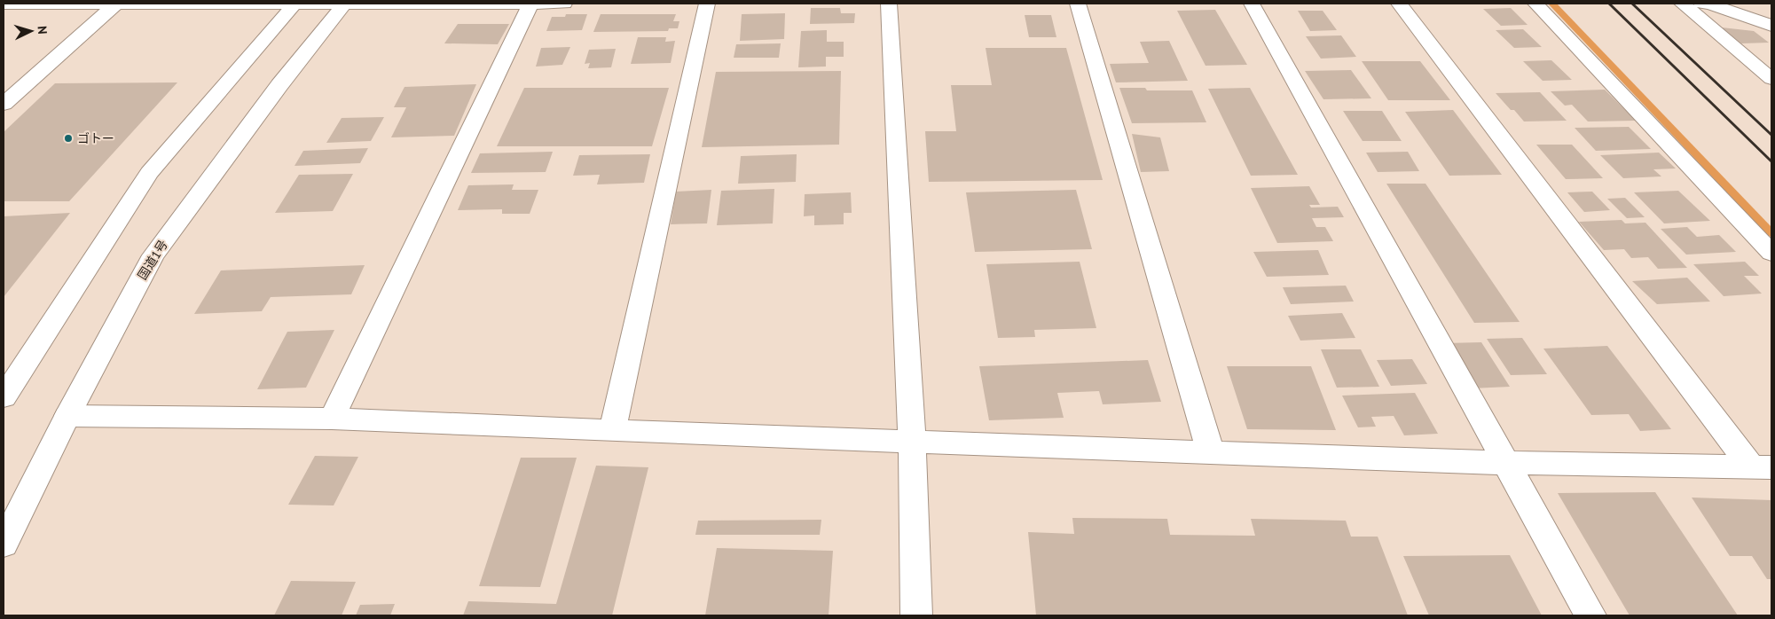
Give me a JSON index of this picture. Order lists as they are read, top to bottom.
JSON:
{
  "streets": {
    "main road": ["国道1号"]
  },
  "places": ["ゴトー"],
  "north": "right"
}
